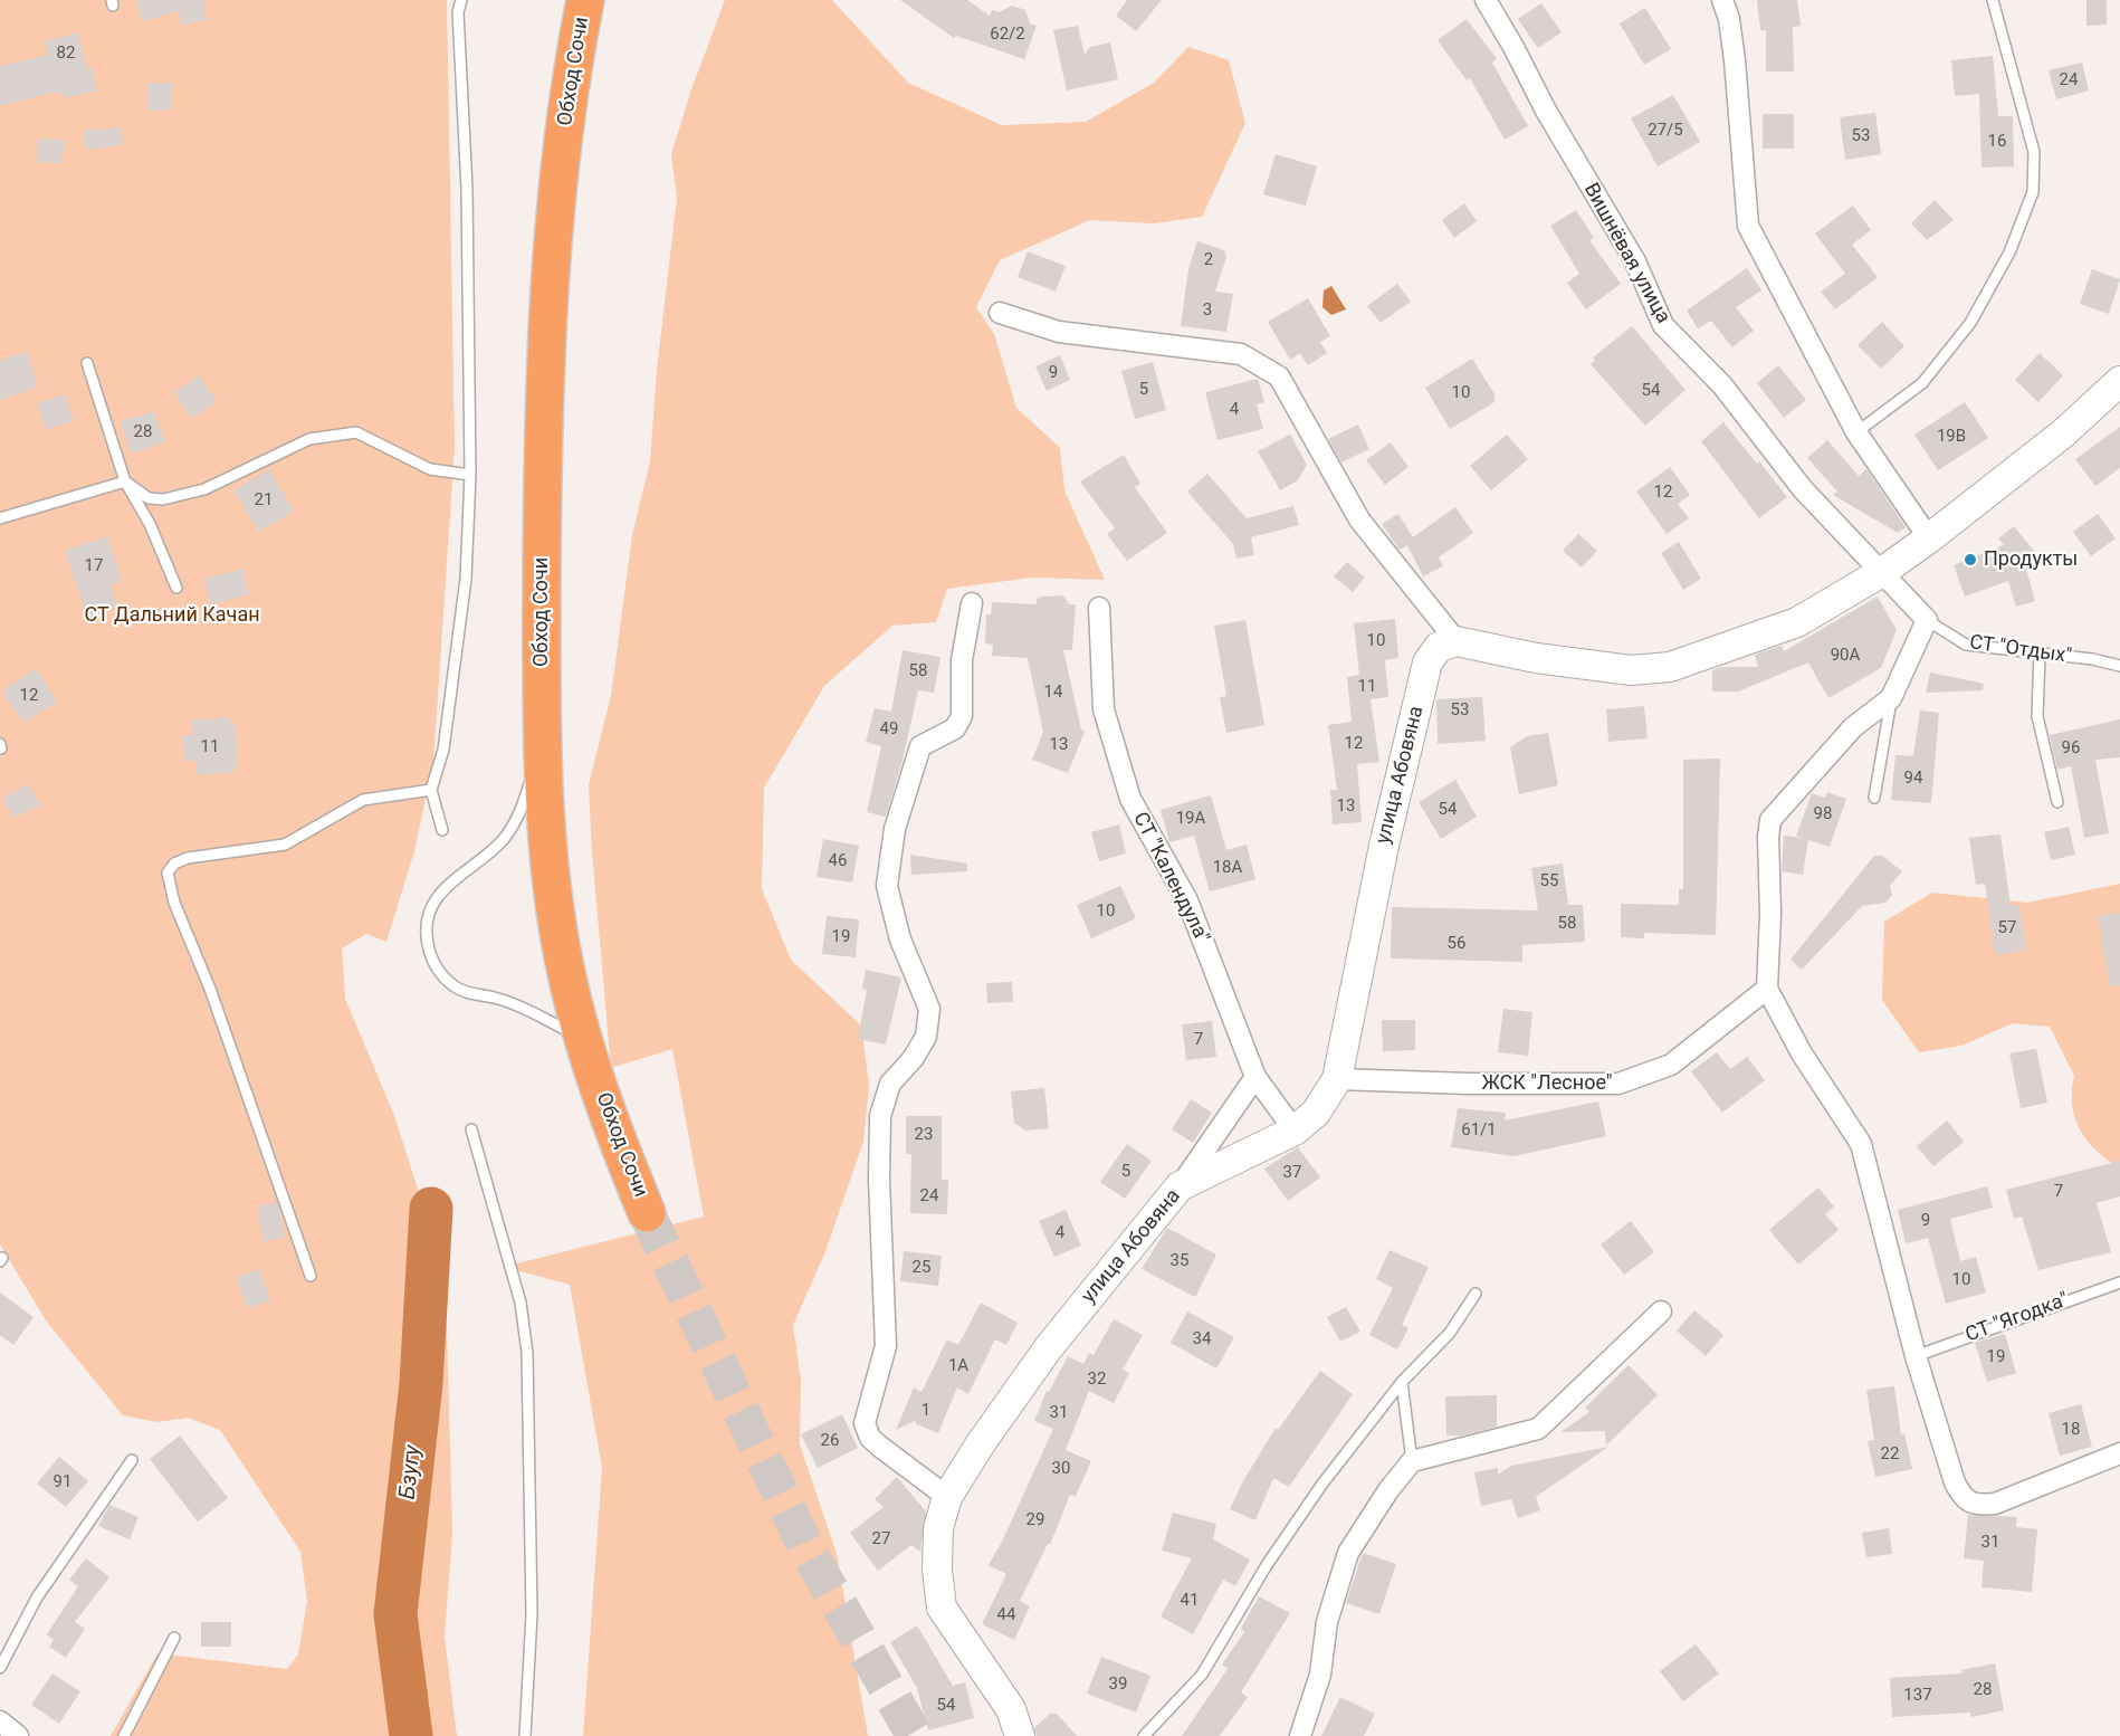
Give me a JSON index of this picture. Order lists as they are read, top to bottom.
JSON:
{
  "streets": {
    "highway": ["Обход Сочи"],
    "street": [
      "Вишнёвая улица",
      "улица Абовяна",
      "СТ \"Календула\"",
      "ЖСК \"Лесное\""
    ],
    "lane": ["СТ \"Отдых\"", "СТ \"Ягодка\""]
  },
  "crossings": [
    ["Вишнёвая улица", "СТ \"Отдых\""],
    ["улица Абовяна", "СТ \"Календула\""],
    ["улица Абовяна", "ЖСК \"Лесное\""]
  ],
  "water": ["Бзугу"],
  "parks": ["СТ Дальний Качан"],
  "places": ["Продукты"],
  "house_numbers": [
    "62/2",
    "82",
    "24",
    "27/5",
    "53",
    "16",
    "2",
    "3",
    "9",
    "5",
    "54",
    "10",
    "4",
    "28",
    "19В",
    "12",
    "21",
    "17",
    "10",
    "90А",
    "58",
    "11",
    "14",
    "12",
    "53",
    "49",
    "12",
    "13",
    "11",
    "96",
    "94",
    "13",
    "54",
    "98",
    "19А",
    "46",
    "18А",
    "55",
    "10",
    "58",
    "57",
    "19",
    "56",
    "7",
    "61/1",
    "23",
    "5",
    "37",
    "7",
    "24",
    "9",
    "4",
    "35",
    "25",
    "10",
    "34",
    "19",
    "1А",
    "32",
    "1",
    "31",
    "18",
    "26",
    "22",
    "30",
    "91",
    "29",
    "27",
    "31",
    "41",
    "44",
    "39",
    "28",
    "137",
    "54"
  ]
}
